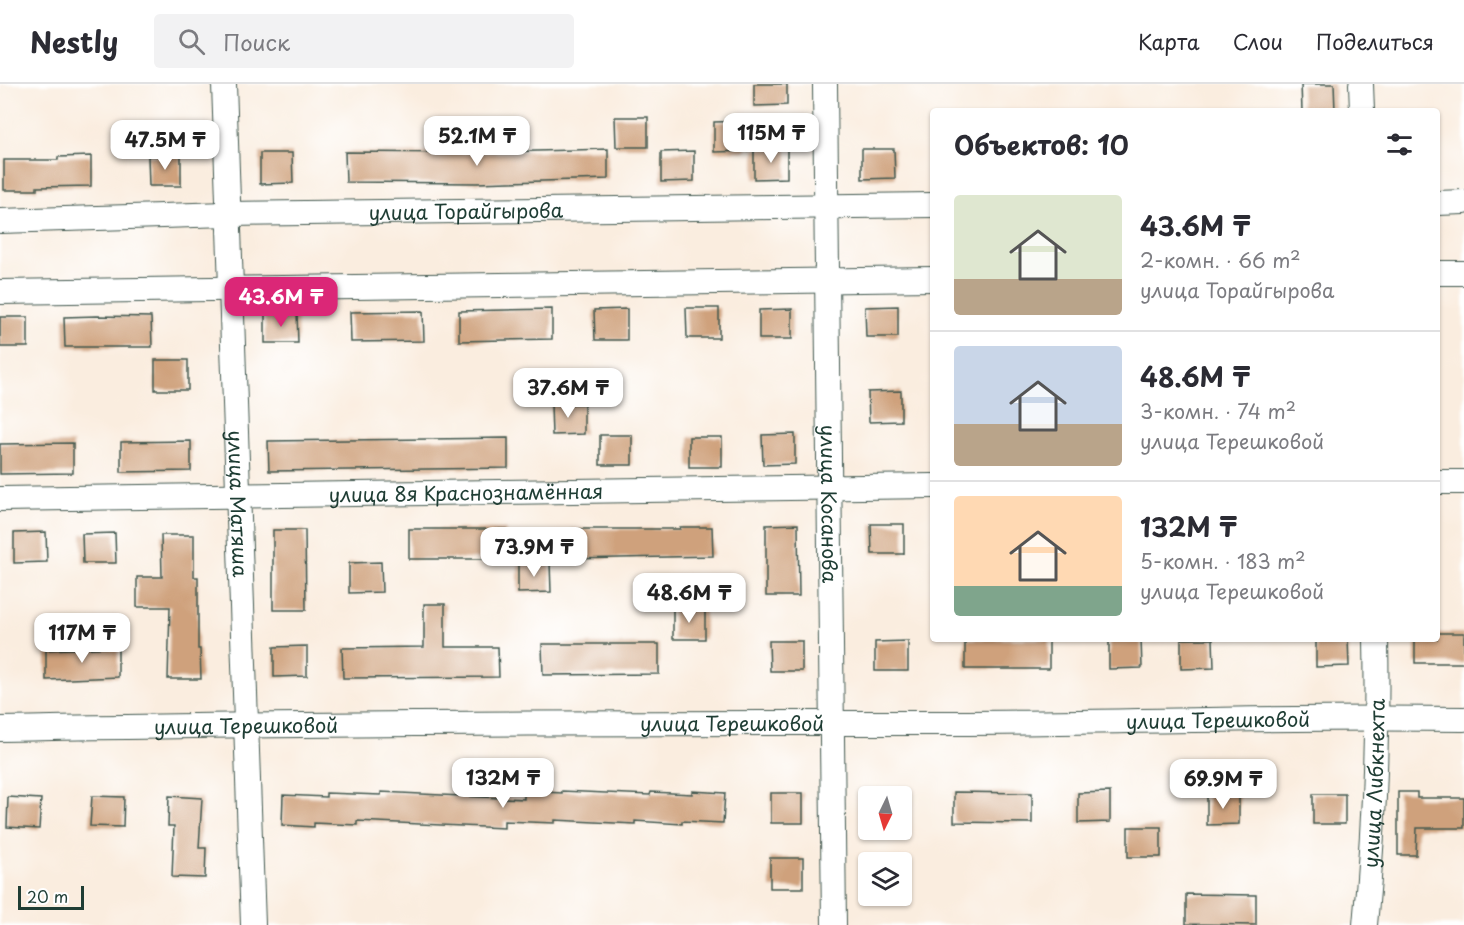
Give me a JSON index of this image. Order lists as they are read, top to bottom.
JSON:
{
  "streets": {
    "street": [
      "улица Торайгырова",
      "улица 8я Краснознамённая",
      "улица Матяша",
      "улица Косанова",
      "улица Терешковой",
      "улица Либкнехта"
    ]
  },
  "crossings": [
    ["улица Торайгырова", "улица Матяша"],
    ["улица Торайгырова", "улица Косанова"],
    ["улица 8я Краснознамённая", "улица Матяша"],
    ["улица 8я Краснознамённая", "улица Косанова"],
    ["улица Матяша", "улица Терешковой"],
    ["улица Косанова", "улица Терешковой"],
    ["улица Терешковой", "улица Либкнехта"]
  ],
  "scale_bar": "20 m",
  "north": "bottom",
  "page": {
    "header": "Nestly",
    "search": "Поиск",
    "nav": ["Карта", "Слои", "Поделиться"],
    "heading": "Объектов: 10",
    "price": [
      "115M ₸",
      "52.1M ₸",
      "47.5M ₸",
      "43.6M ₸",
      "37.6M ₸",
      "73.9M ₸",
      "48.6M ₸",
      "117M ₸",
      "132M ₸",
      "69.9M ₸"
    ],
    "list": [
      {
        "name": "43.6M ₸",
        "note": "2-комн. · 66 m² · улица Торайгырова"
      },
      {
        "name": "48.6M ₸",
        "note": "3-комн. · 74 m² · улица Терешковой"
      },
      {
        "name": "132M ₸",
        "note": "5-комн. · 183 m² · улица Терешковой"
      }
    ],
    "scale": "20 m"
  }
}
